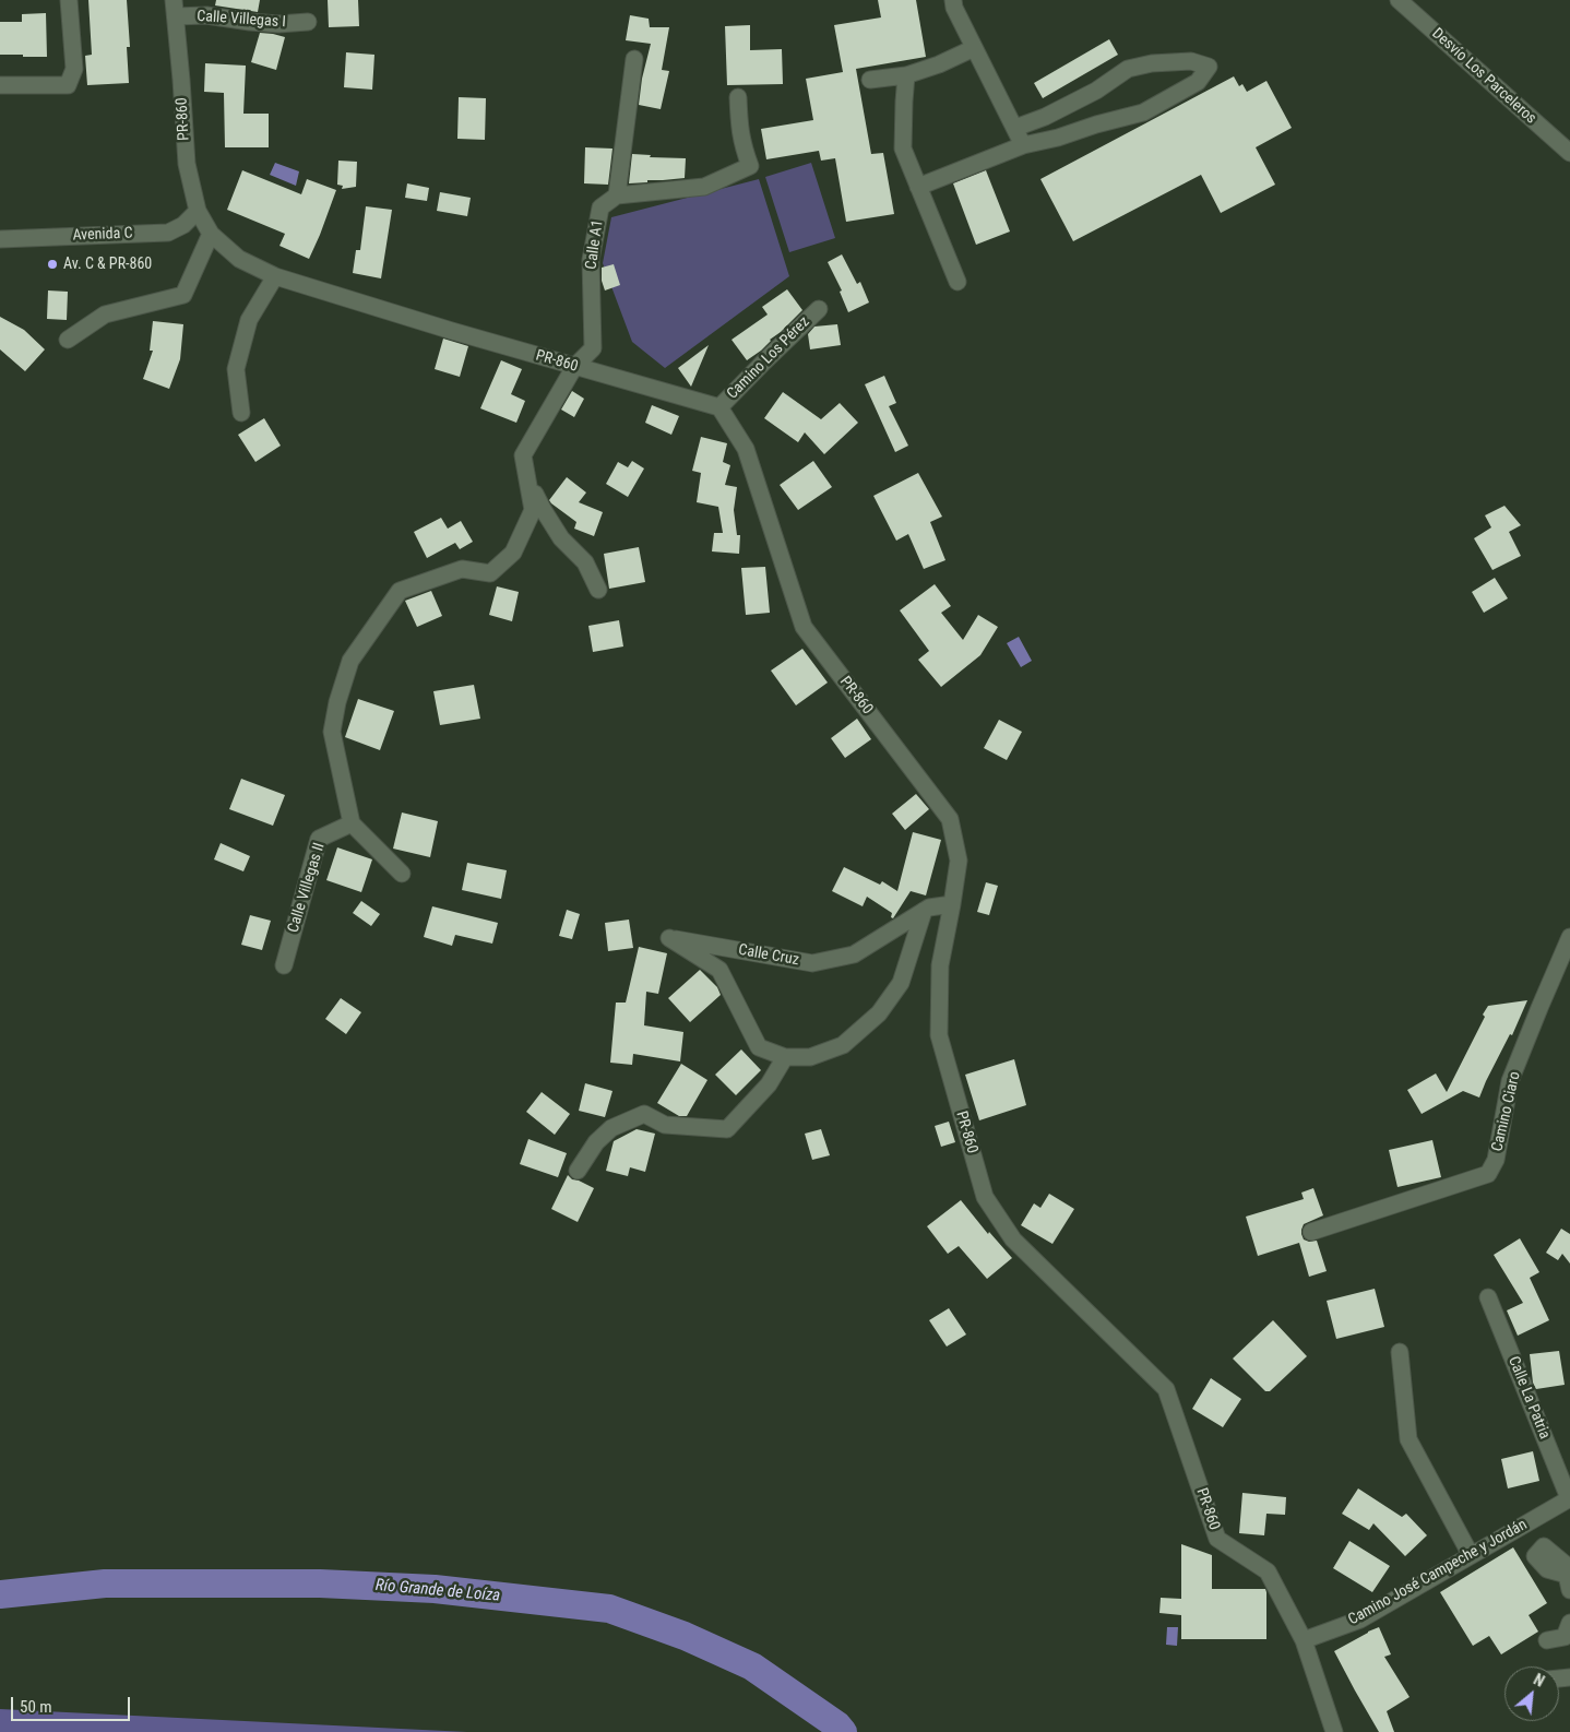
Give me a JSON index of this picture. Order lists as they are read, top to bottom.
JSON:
{
  "streets": {
    "street": [
      "Calle Villegas I",
      "Desvío Los Parceleros",
      "PR-860",
      "Avenida C",
      "Calle A1",
      "Camino Los Pérez",
      "Calle Villegas II",
      "Calle Cruz",
      "Camino Ciaro",
      "Calle La Patria",
      "Camino José Campeche y Jordán"
    ]
  },
  "crossings": [
    ["Calle Villegas I", "PR-860"],
    ["PR-860", "Avenida C"],
    ["PR-860", "Calle A1"],
    ["PR-860", "Camino Los Pérez"],
    ["PR-860", "Calle Cruz"],
    ["PR-860", "Camino José Campeche y Jordán"],
    ["Calle La Patria", "Camino José Campeche y Jordán"]
  ],
  "water": ["Río Grande de Loíza"],
  "places": ["Av. C & PR-860"],
  "scale_bar": "50 m",
  "north": "top right"
}
